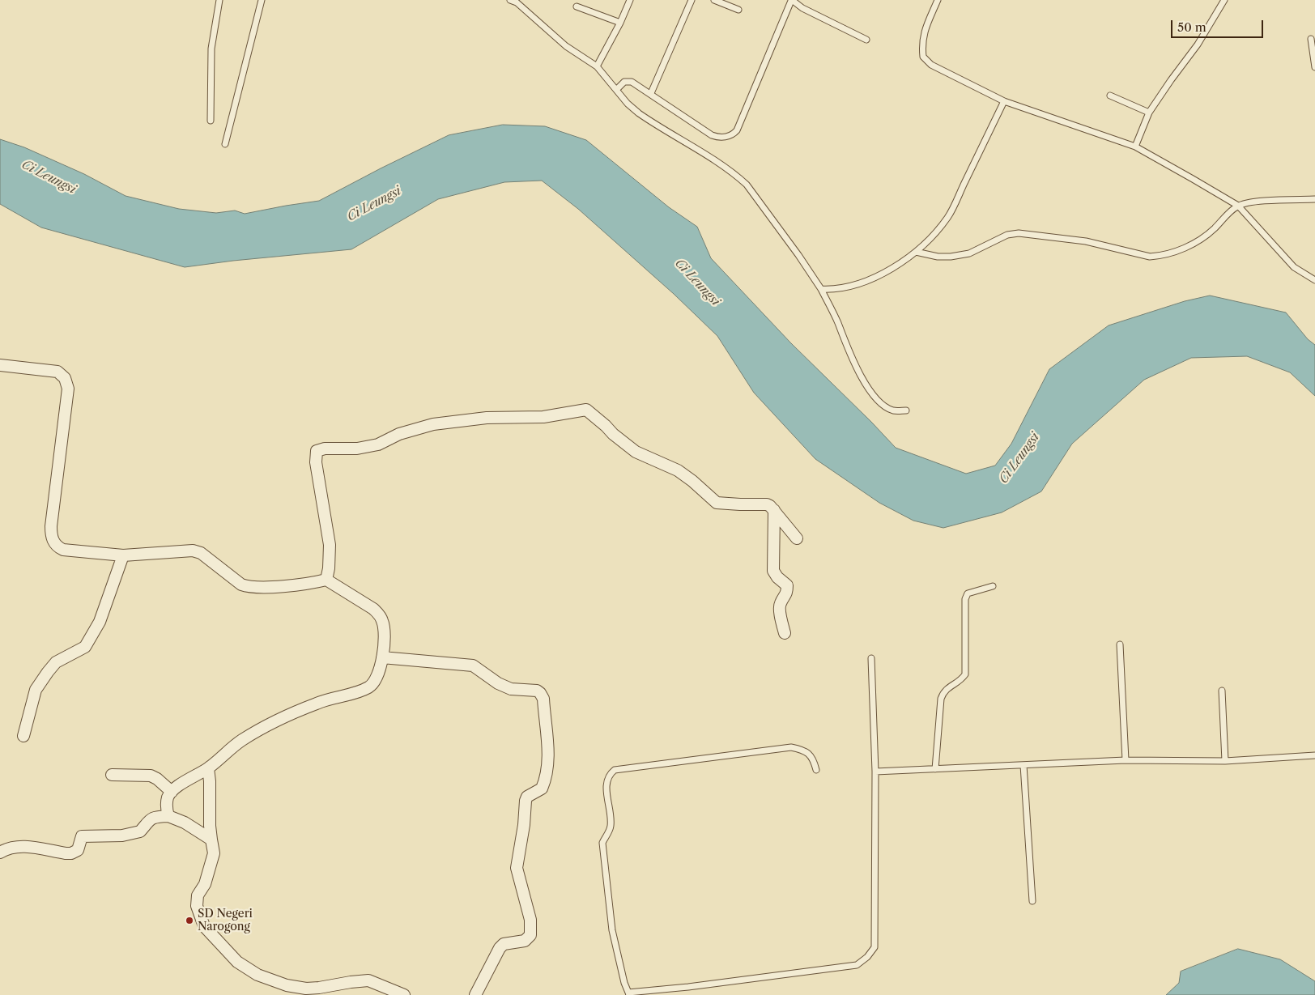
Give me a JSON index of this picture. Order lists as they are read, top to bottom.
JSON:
{
  "water": ["Ci Leungsi"],
  "places": ["SD Negeri Narogong"],
  "scale_bar": "50 m"
}
